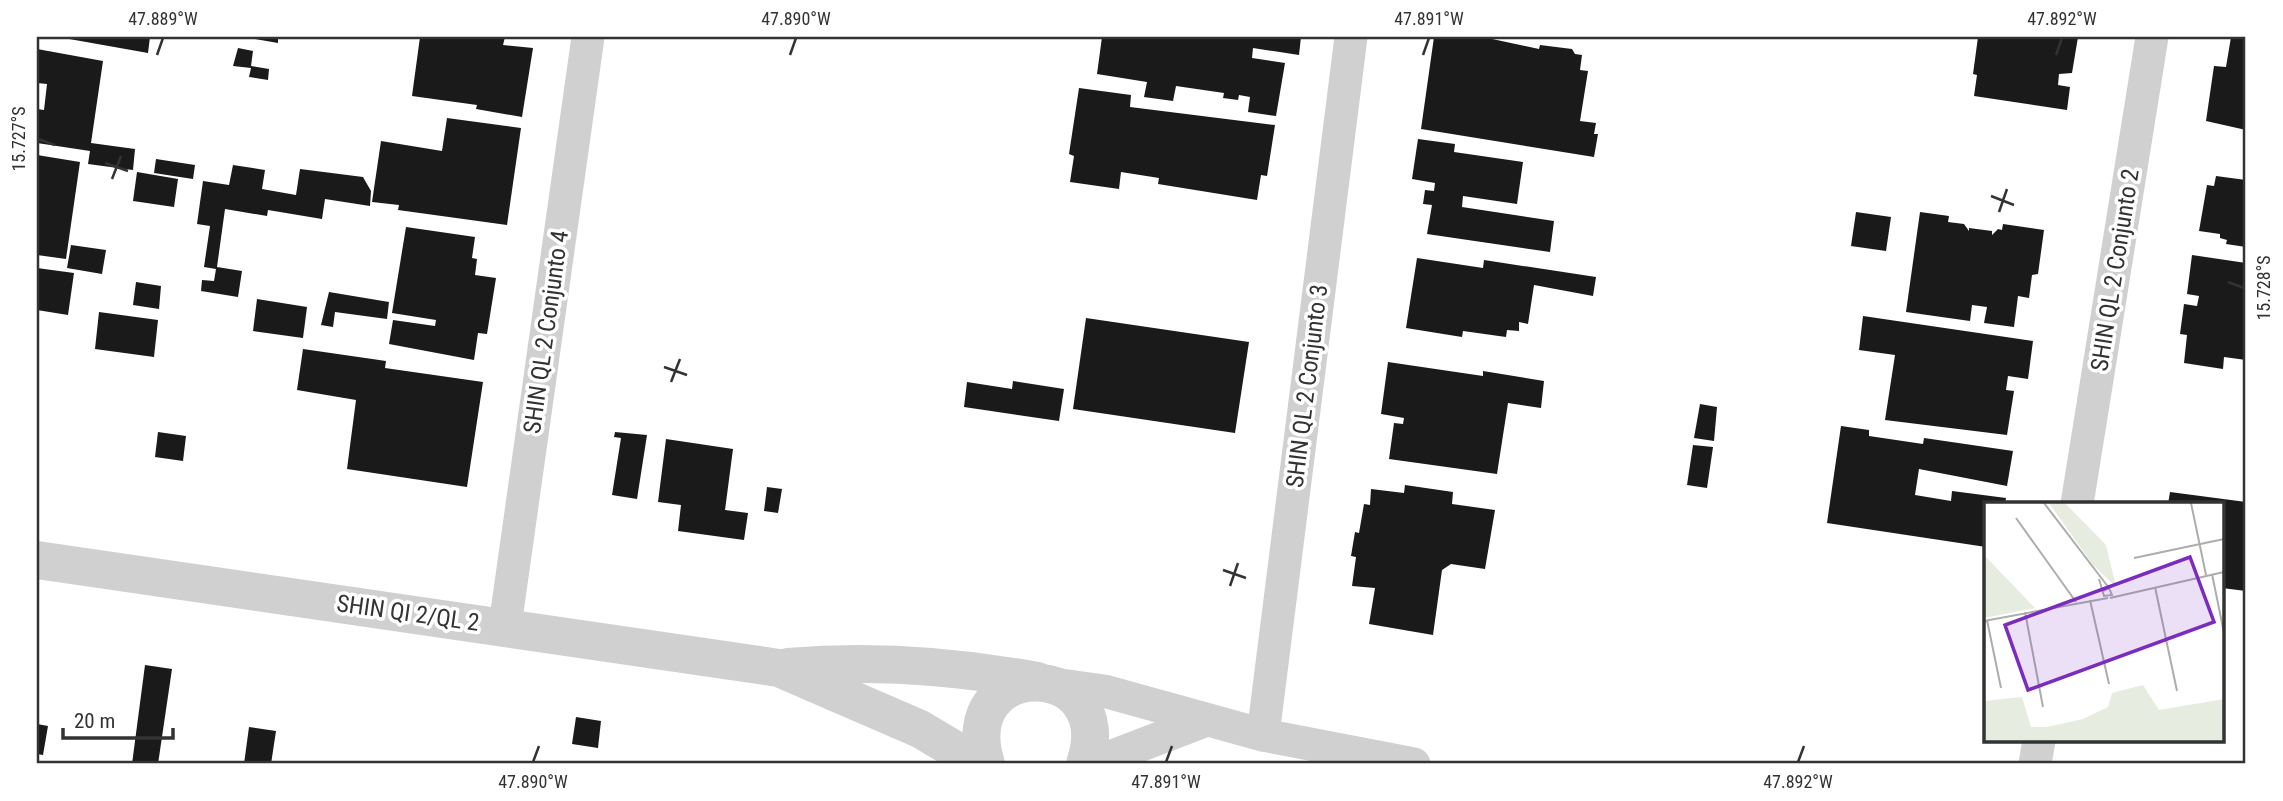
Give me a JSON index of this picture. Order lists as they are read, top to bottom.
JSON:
{
  "streets": {
    "street": [
      "SHIN QL 2 Conjunto 2",
      "SHIN QL 2 Conjunto 4",
      "SHIN QL 2 Conjunto 3",
      "SHIN QI 2/QL 2"
    ]
  },
  "crossings": [
    ["SHIN QL 2 Conjunto 4", "SHIN QI 2/QL 2"],
    ["SHIN QL 2 Conjunto 3", "SHIN QI 2/QL 2"]
  ],
  "scale_bar": "20 m",
  "coordinates": [
    "47.889°W",
    "47.890°W",
    "47.891°W",
    "47.892°W",
    "15.727°S",
    "15.728°S"
  ]
}
